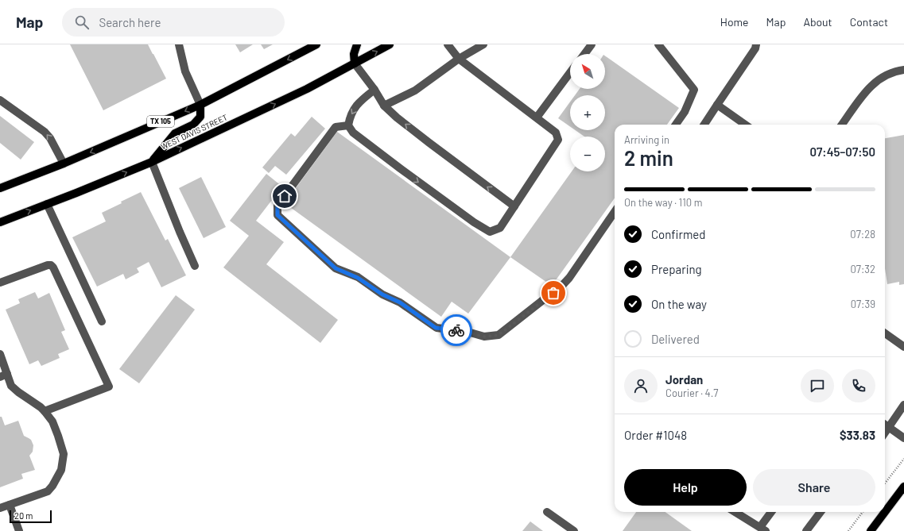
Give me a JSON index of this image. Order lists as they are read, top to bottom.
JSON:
{
  "streets": {
    "main road": ["TX 105", "WEST DAVIS STREET"]
  },
  "scale_bar": "20 m",
  "north": "top left",
  "page": {
    "header": "Map",
    "search": "Search here",
    "nav": [
      "Home",
      "Map",
      "About",
      "Contact"
    ],
    "map_buttons": ["+", "−"],
    "heading": ["2 min", "Arriving in", "07:45–07:50"],
    "panel": [
      "Jordan",
      "Courier · 4.7",
      "Order #1048",
      "$33.83"
    ],
    "bar": "On the way · 110 m",
    "list": [
      ["Confirmed", "07:28"],
      ["Preparing", "07:32"],
      ["On the way", "07:39"],
      "Delivered"
    ],
    "buttons": ["Help", "Share"],
    "scale": "20 m"
  }
}
